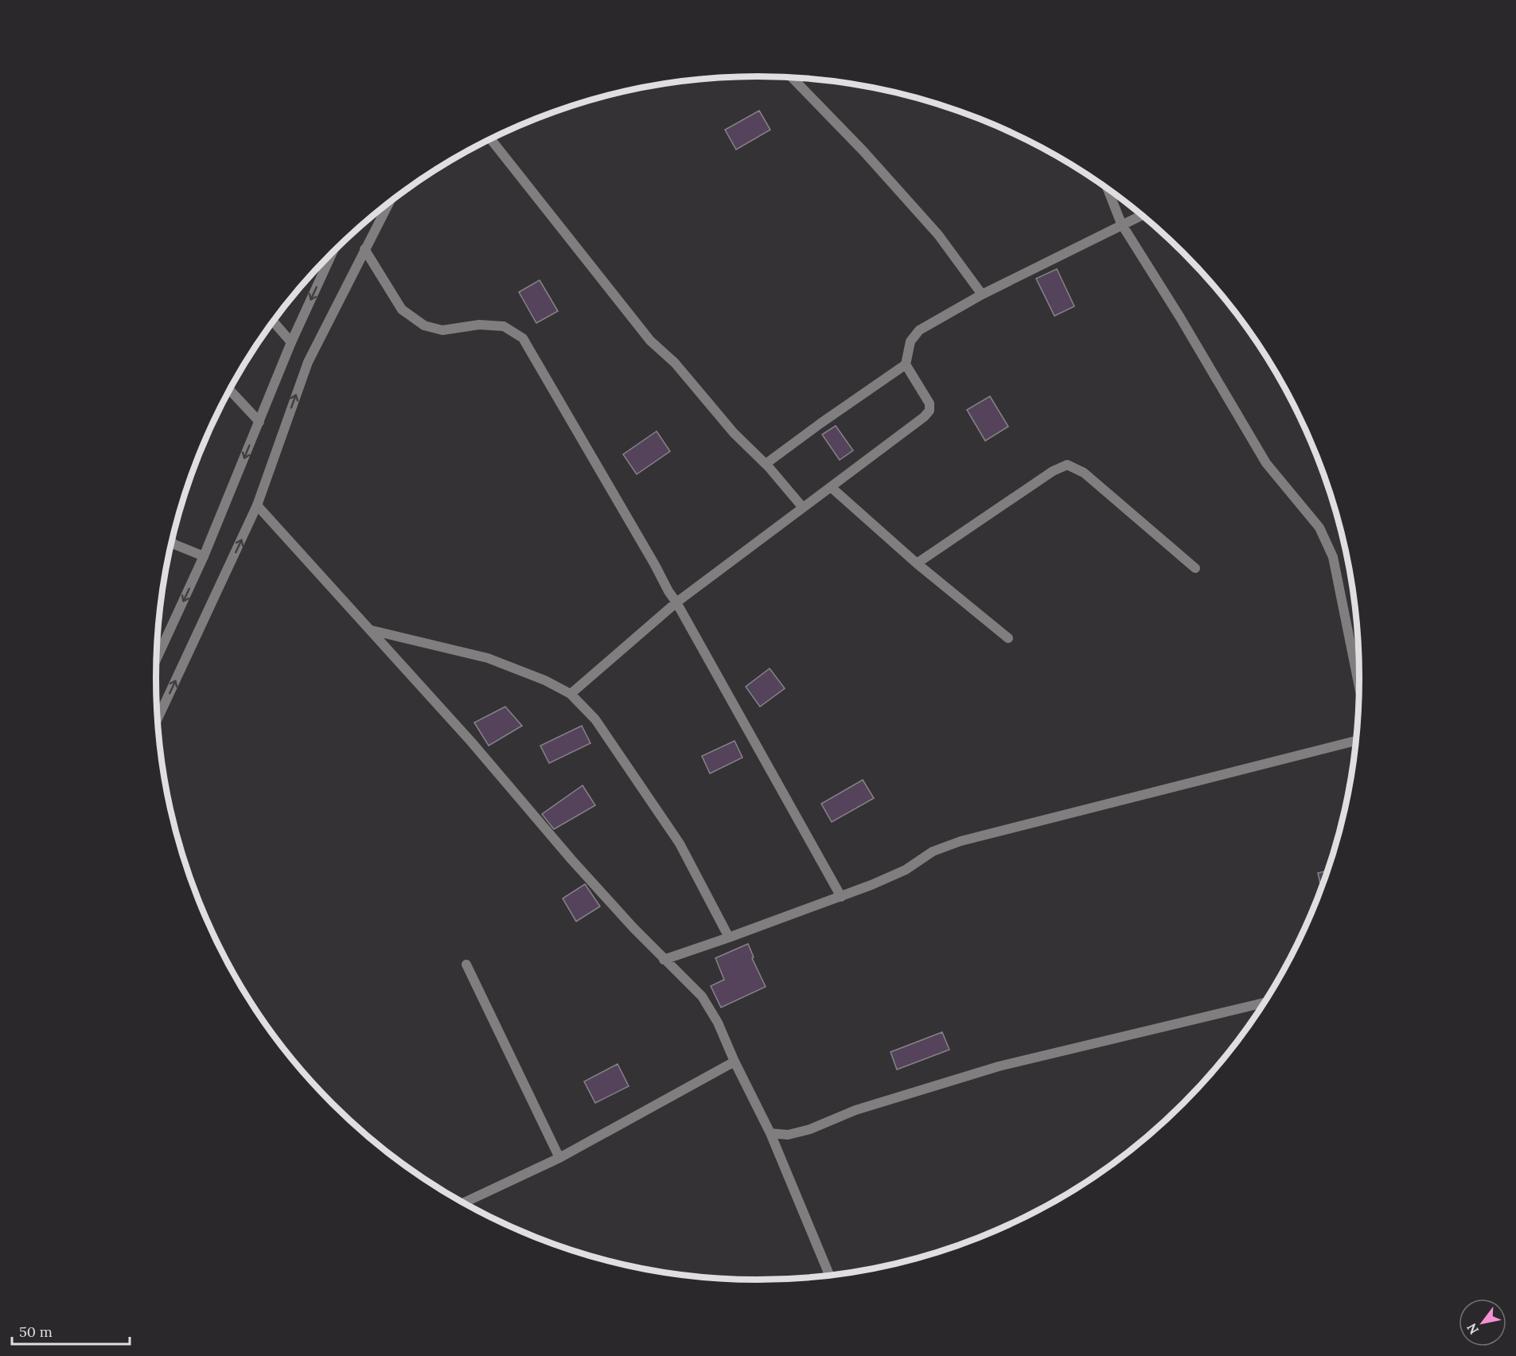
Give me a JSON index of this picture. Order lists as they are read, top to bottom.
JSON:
{
  "scale_bar": "50 m",
  "north": "bottom left"
}
